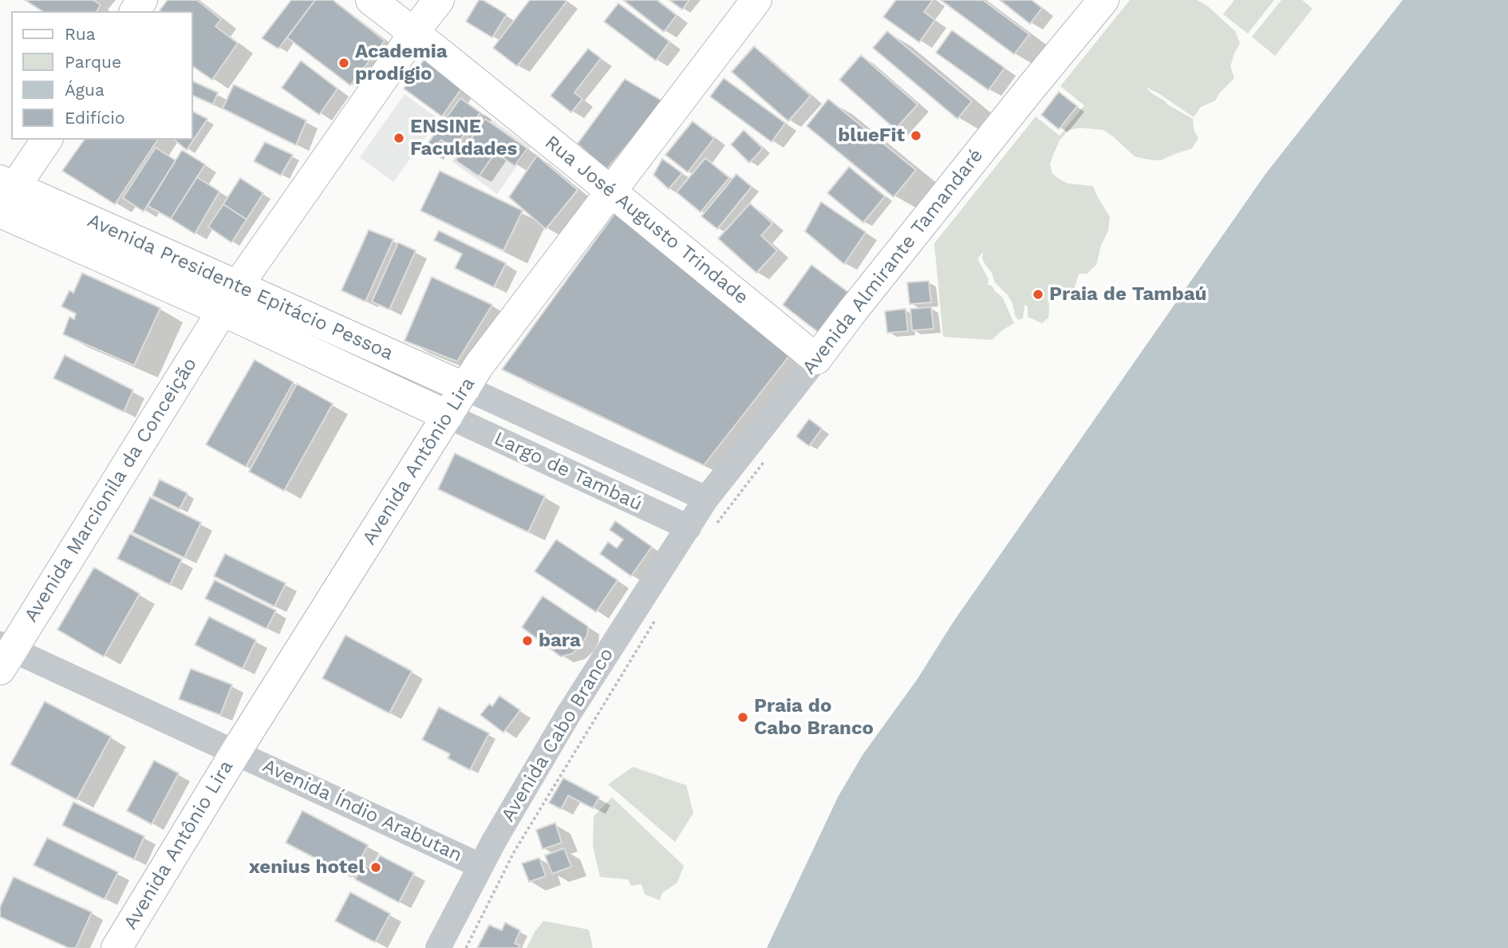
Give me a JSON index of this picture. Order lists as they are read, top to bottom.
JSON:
{
  "streets": {
    "main road": [
      "Rua José Augusto Trindade",
      "Avenida Almirante Tamandaré",
      "Avenida Presidente Epitácio Pessoa",
      "Avenida Antônio Lira",
      "Avenida Marcionila da Conceição"
    ],
    "street": ["Largo de Tambaú", "Avenida Cabo Branco", "Avenida Índio Arabutan"]
  },
  "crossings": [
    ["Rua José Augusto Trindade", "Avenida Almirante Tamandaré"],
    ["Rua José Augusto Trindade", "Avenida Antônio Lira"],
    ["Rua José Augusto Trindade", "Avenida Marcionila da Conceição"],
    ["Avenida Almirante Tamandaré", "Largo de Tambaú"],
    ["Avenida Almirante Tamandaré", "Avenida Cabo Branco"],
    ["Avenida Presidente Epitácio Pessoa", "Avenida Antônio Lira"],
    ["Avenida Presidente Epitácio Pessoa", "Largo de Tambaú"],
    ["Avenida Presidente Epitácio Pessoa", "Avenida Marcionila da Conceição"],
    ["Avenida Antônio Lira", "Largo de Tambaú"],
    ["Avenida Antônio Lira", "Avenida Índio Arabutan"],
    ["Largo de Tambaú", "Avenida Cabo Branco"],
    ["Avenida Marcionila da Conceição", "Avenida Índio Arabutan"],
    ["Avenida Cabo Branco", "Avenida Índio Arabutan"]
  ],
  "places": [
    "Academia prodígio",
    "blueFit",
    "ENSINE Faculdades",
    "Praia de Tambaú",
    "bara",
    "Praia do Cabo Branco",
    "xenius hotel"
  ],
  "legend": [
    "Rua",
    "Parque",
    "Água",
    "Edifício"
  ]
}
